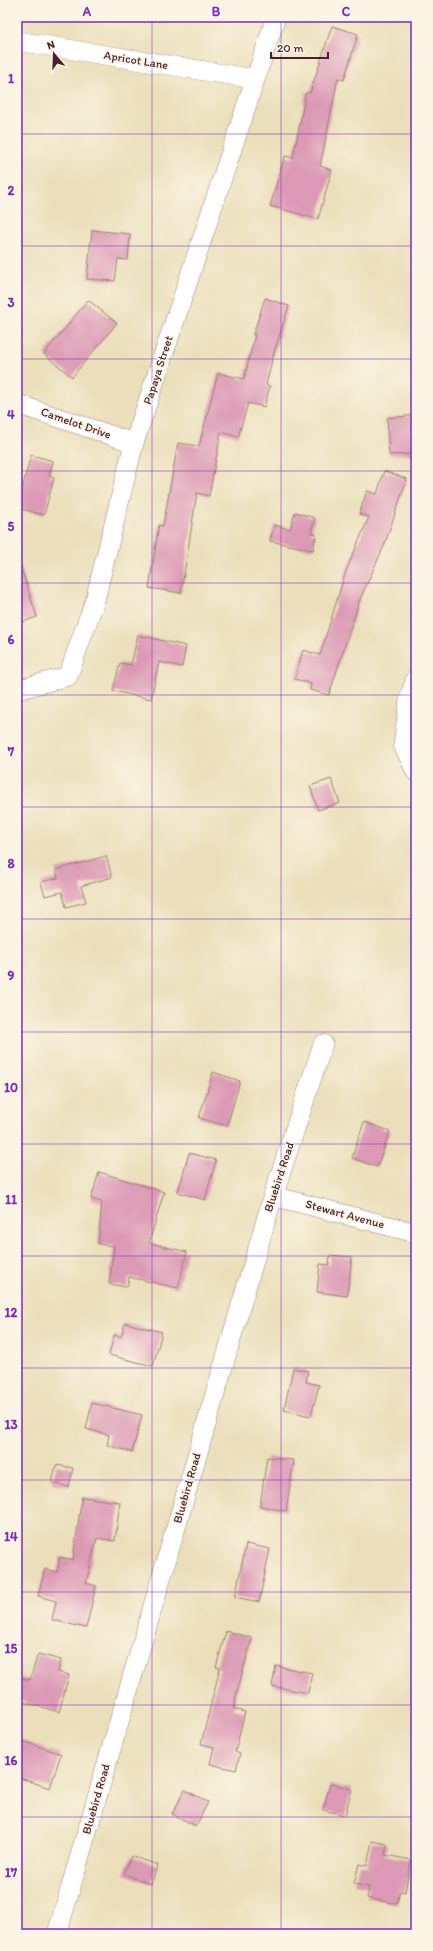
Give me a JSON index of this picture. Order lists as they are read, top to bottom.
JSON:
{
  "streets": {
    "street": [
      "Apricot Lane",
      "Papaya Street",
      "Camelot Drive",
      "Bluebird Road",
      "Stewart Avenue"
    ]
  },
  "crossings": [
    ["Apricot Lane", "Papaya Street"],
    ["Papaya Street", "Camelot Drive"],
    ["Bluebird Road", "Stewart Avenue"]
  ],
  "scale_bar": "20 m",
  "north": "top",
  "grid": {
    "columns": ["A", "B", "C"],
    "rows": [
      "1",
      "2",
      "3",
      "4",
      "5",
      "6",
      "7",
      "8",
      "9",
      "10",
      "11",
      "12",
      "13",
      "14",
      "15",
      "16",
      "17"
    ]
  }
}
